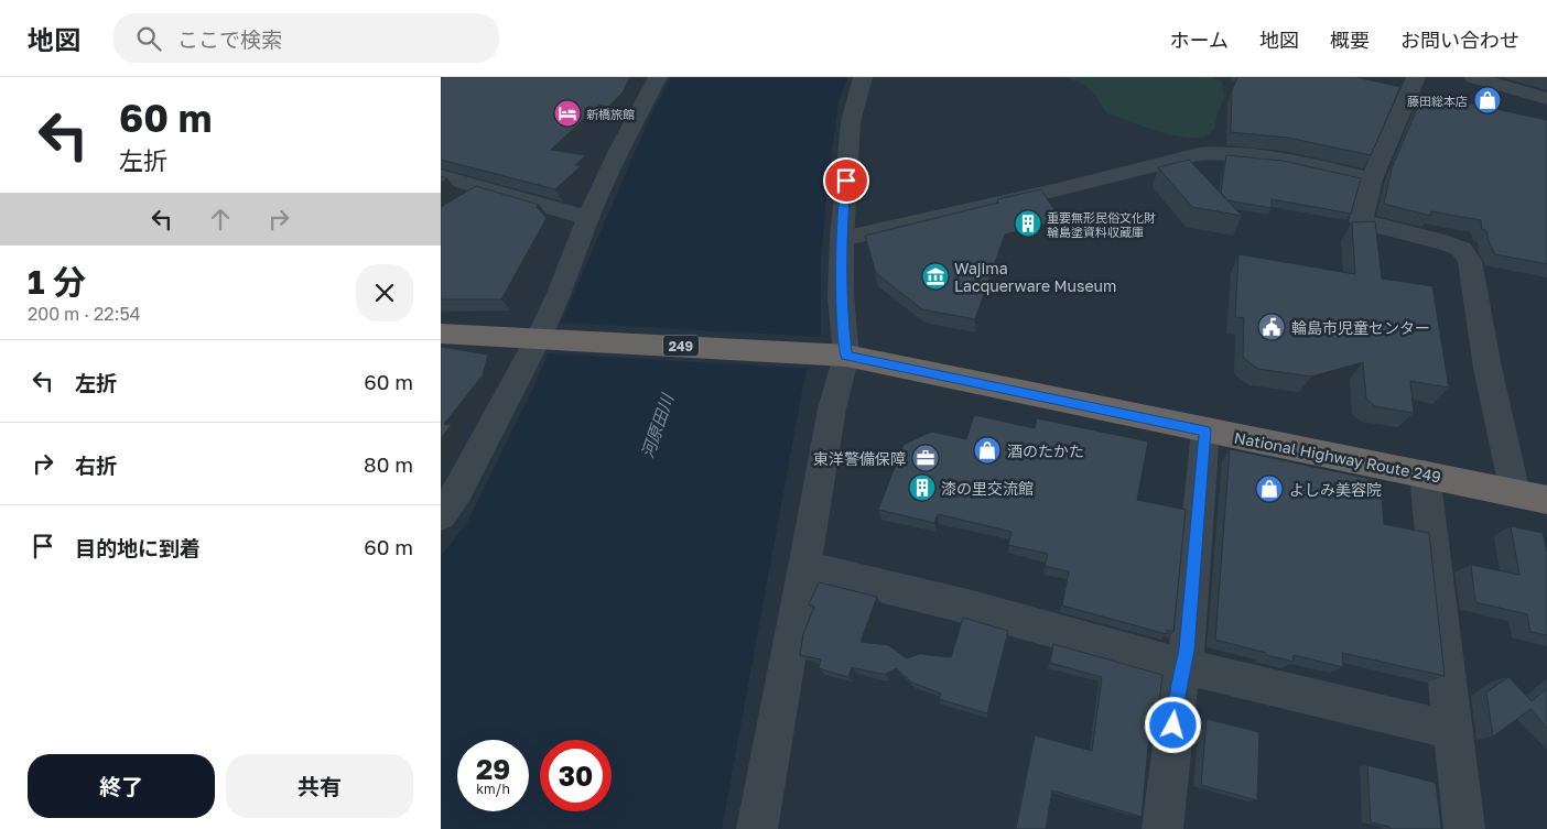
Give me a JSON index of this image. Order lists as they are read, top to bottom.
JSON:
{
  "streets": {
    "highway": ["249", "National Highway Route 249"]
  },
  "water": ["河原田川"],
  "places": {
    "shop": ["藤田総本店", "酒のたかた", "よしみ美容院"],
    "hotel": ["新橋旅館"],
    "building": ["重要無形民俗文化財 輪島塗資料収蔵庫", "漆の里交流館"],
    "museum": ["Wajima Lacquerware Museum"],
    "public building": ["輪島市児童センター"],
    "office": ["東洋警備保障"]
  },
  "page": {
    "header": "地図",
    "search": "ここで検索",
    "nav": [
      "ホーム",
      "地図",
      "概要",
      "お問い合わせ"
    ],
    "turn": ["60 m", "左折"],
    "heading": ["1 分", "200 m · 22:54"],
    "list": [
      {
        "name": "左折",
        "value": "60 m"
      },
      {
        "name": "右折",
        "value": "80 m"
      },
      {
        "name": "目的地に到着",
        "value": "60 m"
      }
    ],
    "speed": "29 km/h",
    "limit": "30",
    "buttons": ["終了", "共有"]
  }
}
